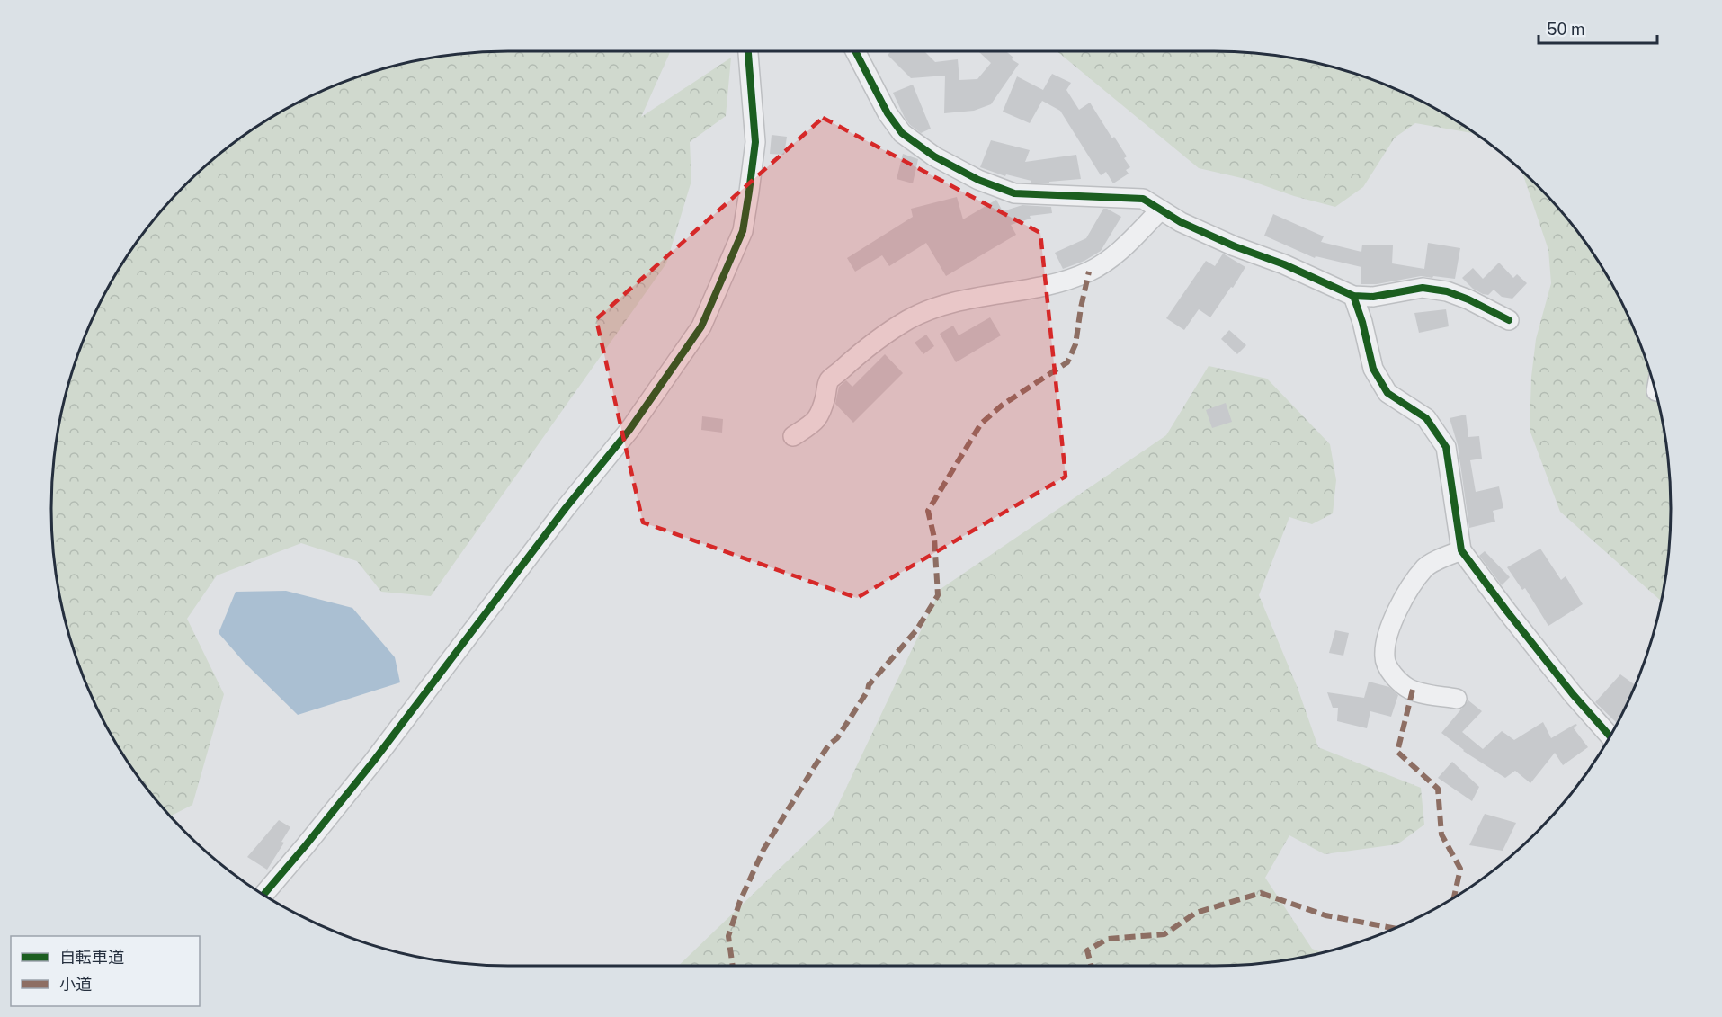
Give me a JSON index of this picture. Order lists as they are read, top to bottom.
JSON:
{
  "legend": ["自転車道", "小道"],
  "scale_bar": "50 m"
}
